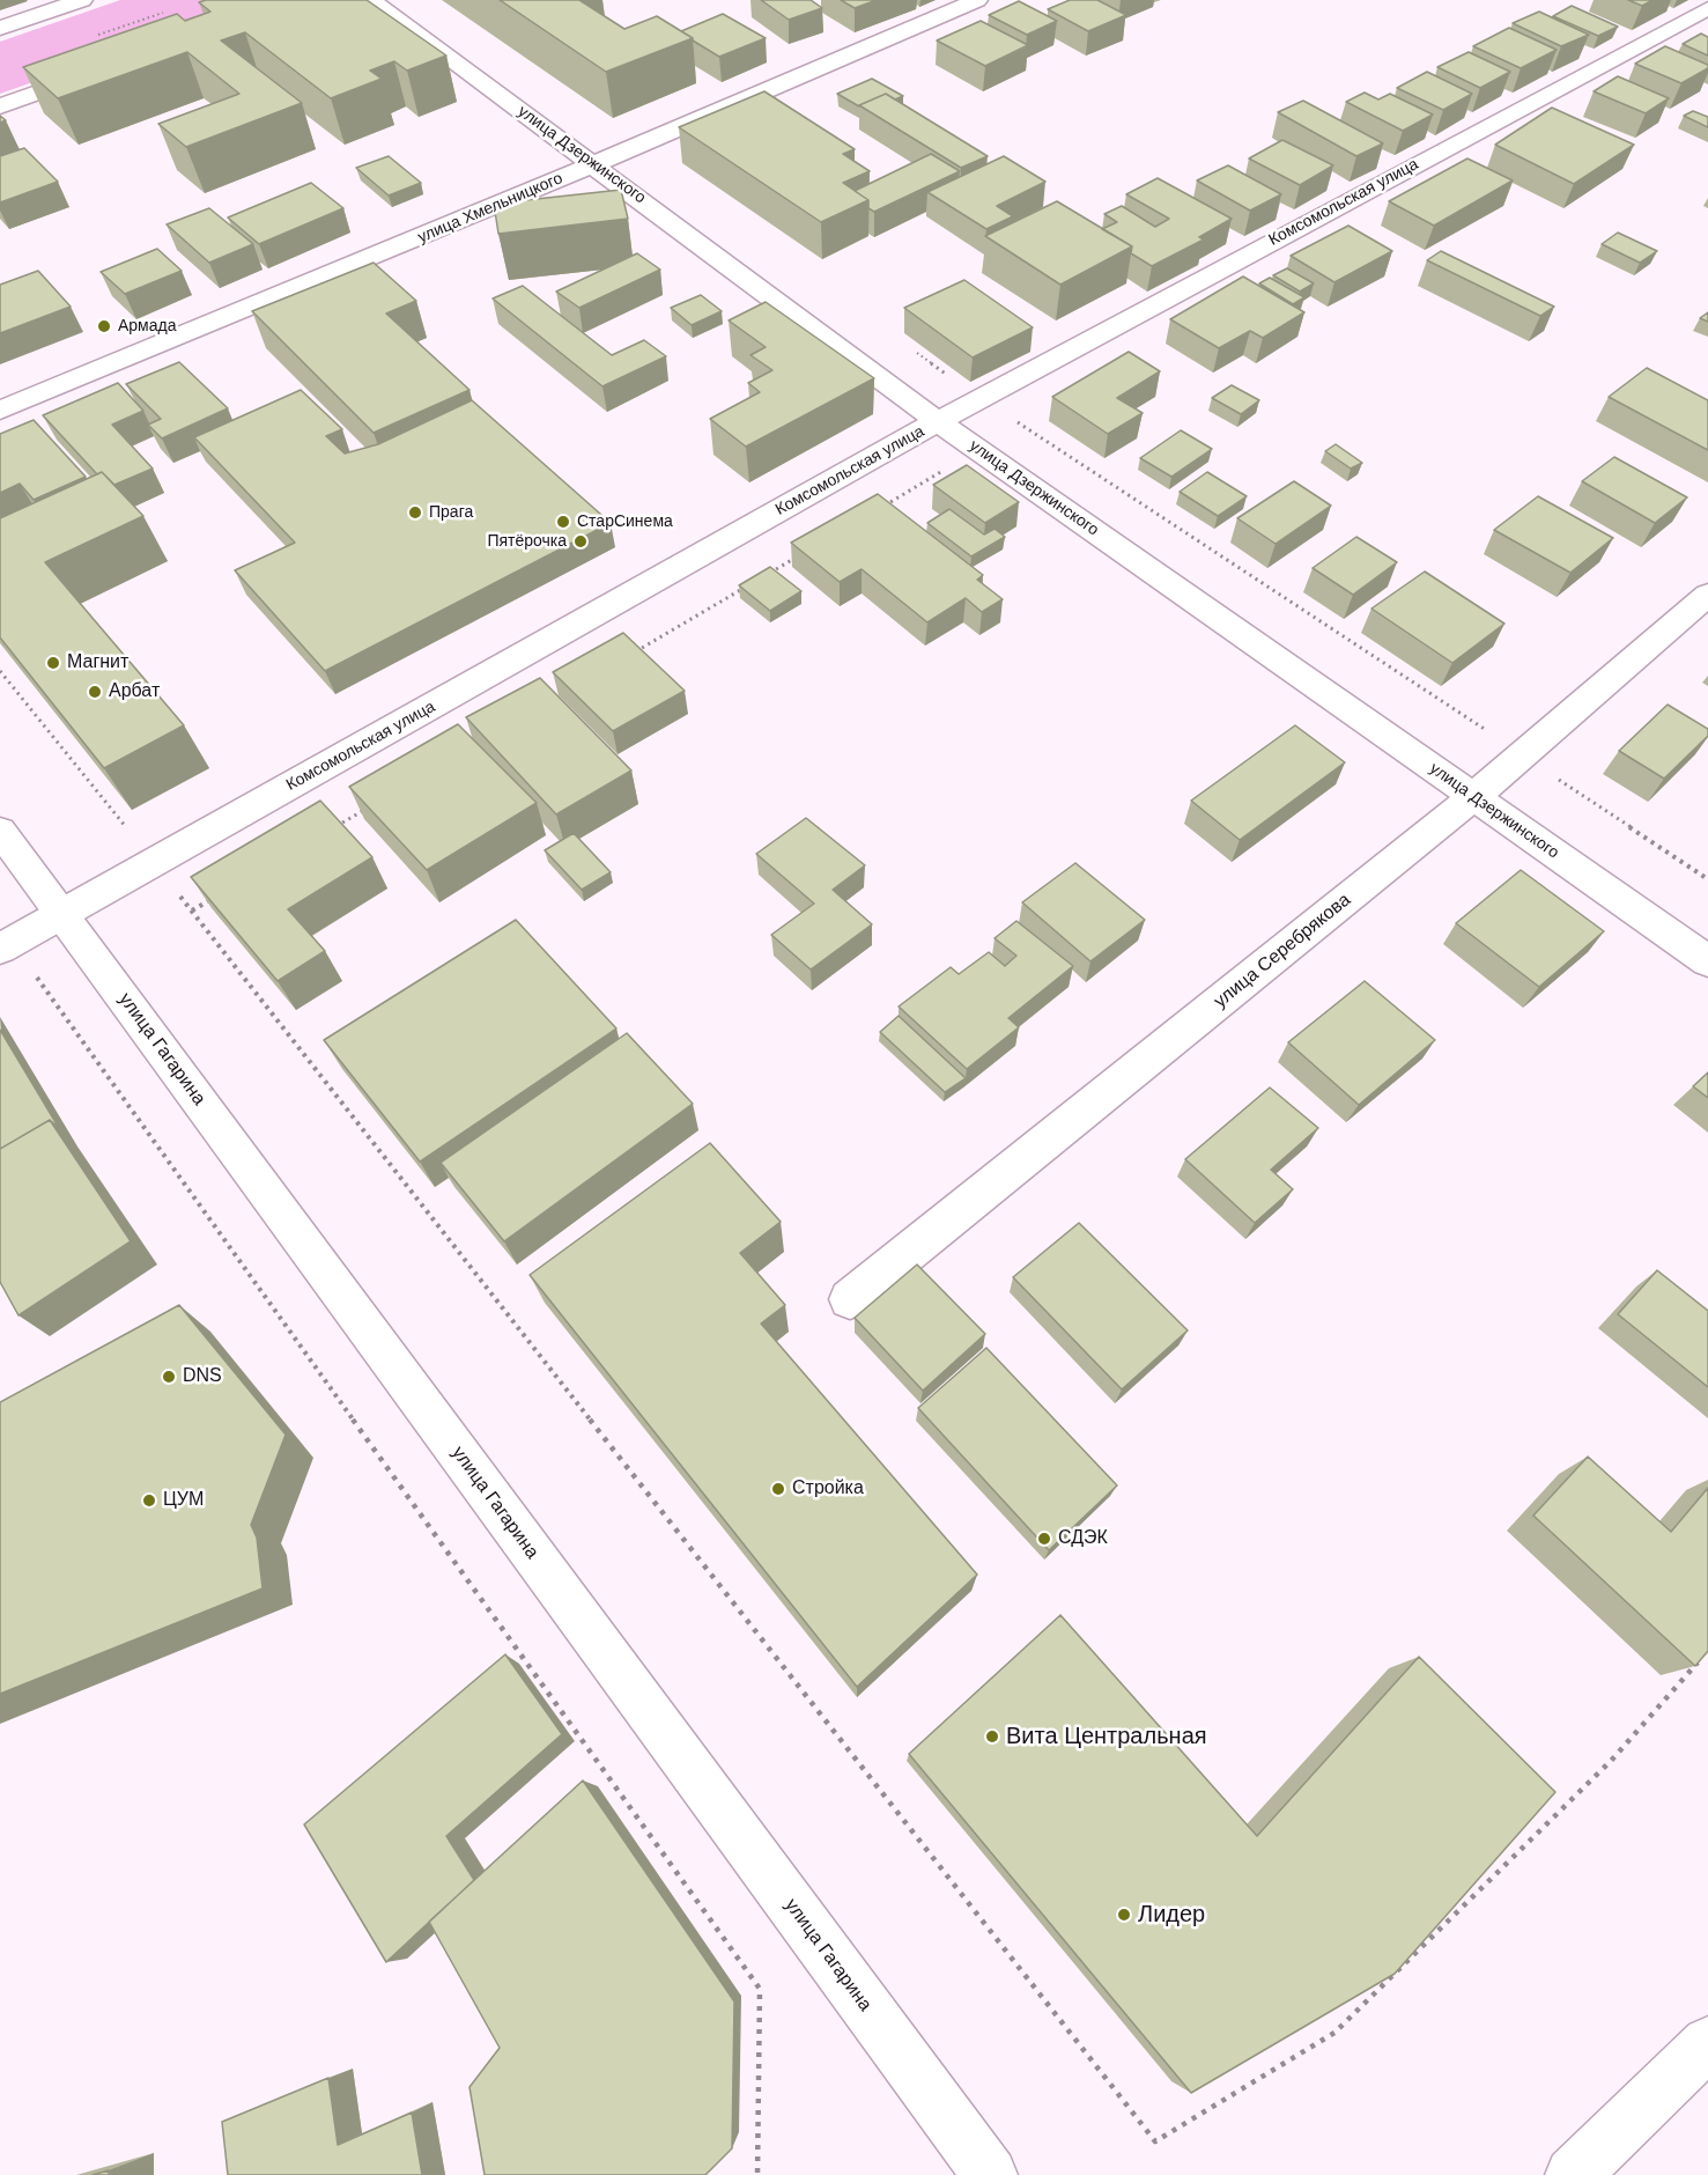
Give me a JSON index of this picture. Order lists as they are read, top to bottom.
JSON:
{
  "streets": {
    "street": [
      "улица Дзержинского",
      "Комсомольская улица",
      "улица Хмельницкого",
      "улица Серебрякова",
      "улица Гагарина"
    ]
  },
  "crossings": [
    ["улица Дзержинского", "Комсомольская улица"],
    ["улица Дзержинского", "улица Хмельницкого"],
    ["улица Дзержинского", "улица Серебрякова"],
    ["Комсомольская улица", "улица Гагарина"]
  ],
  "places": [
    "Армада",
    "Прага",
    "СтарСинема",
    "Пятёрочка",
    "Магнит",
    "Арбат",
    "DNS",
    "Стройка",
    "ЦУМ",
    "СДЭК",
    "Вита Центральная",
    "Лидер"
  ]
}
